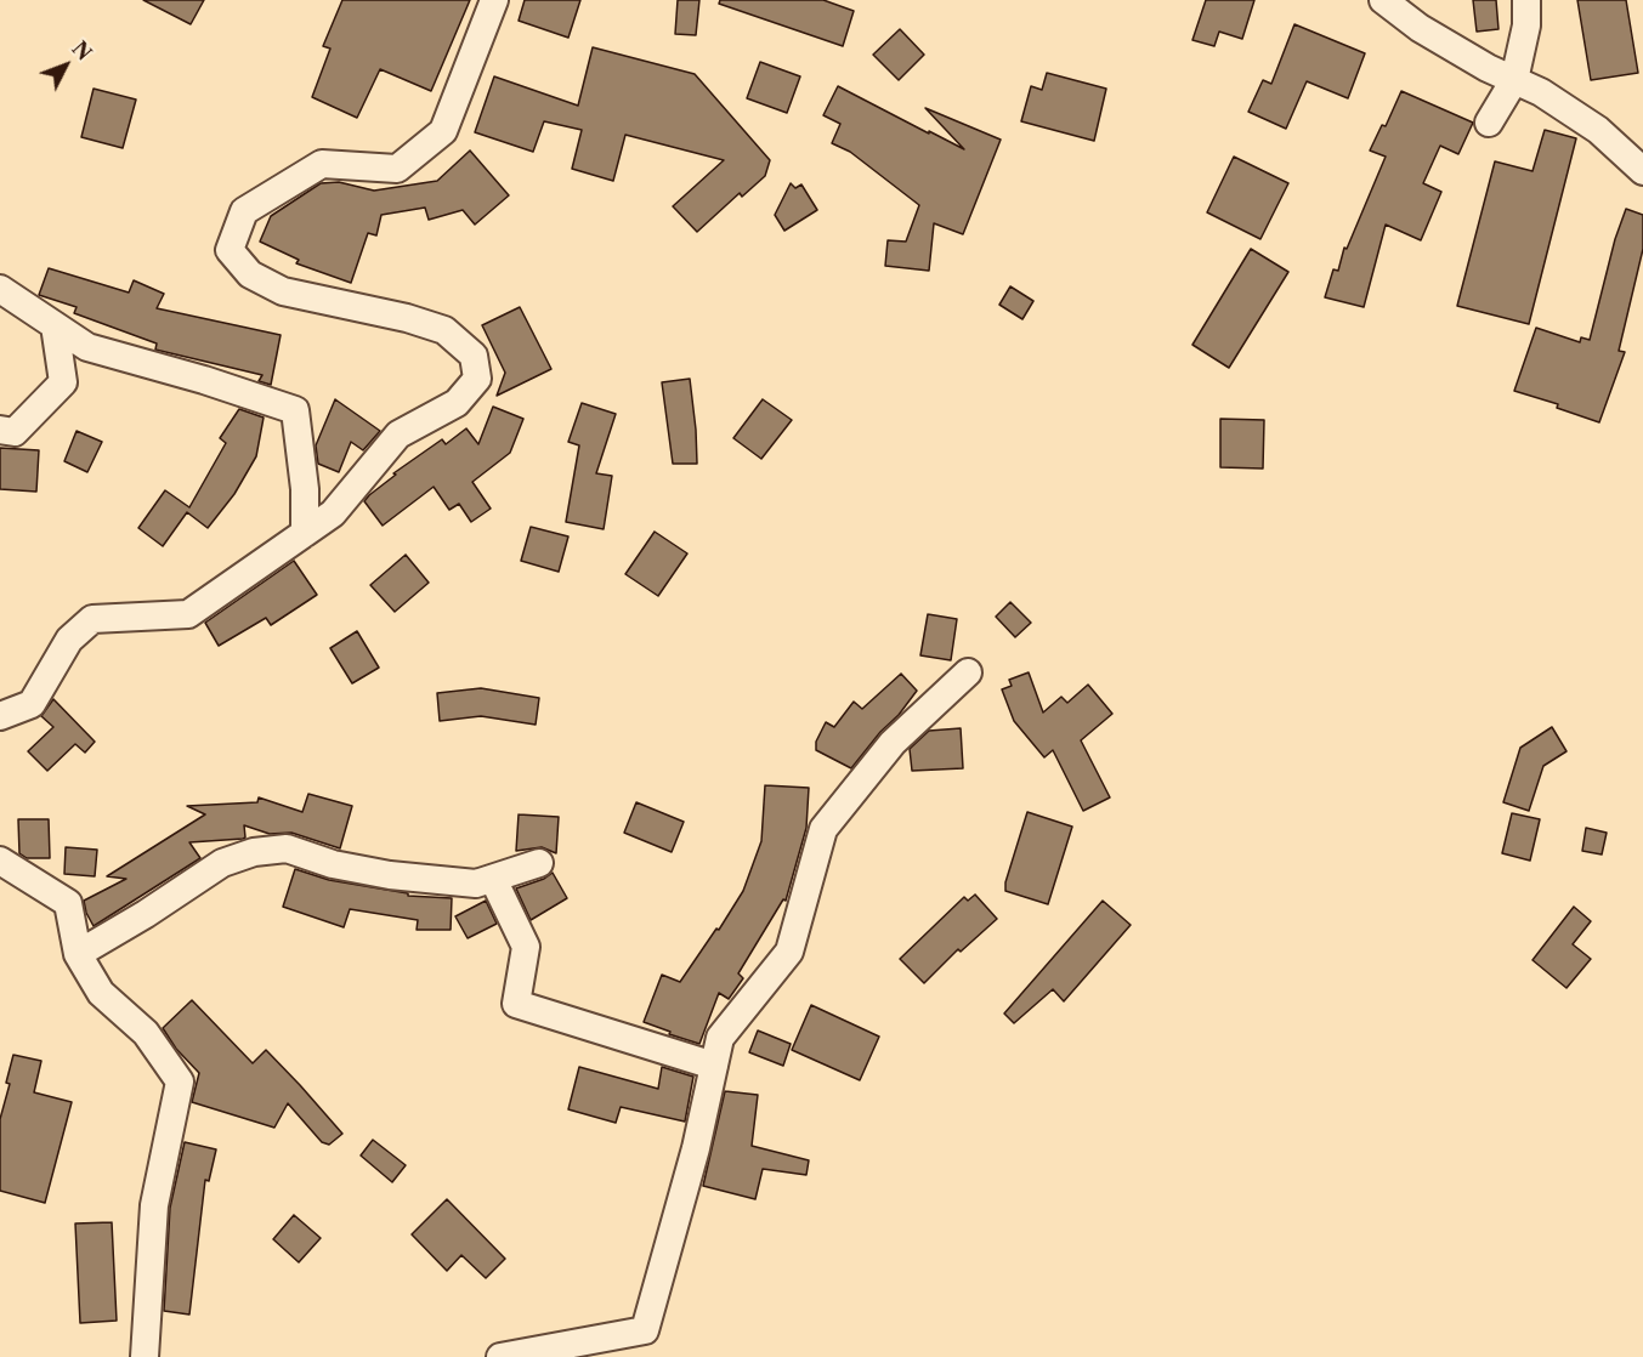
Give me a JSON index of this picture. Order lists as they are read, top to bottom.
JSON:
{
  "north": "top right"
}
